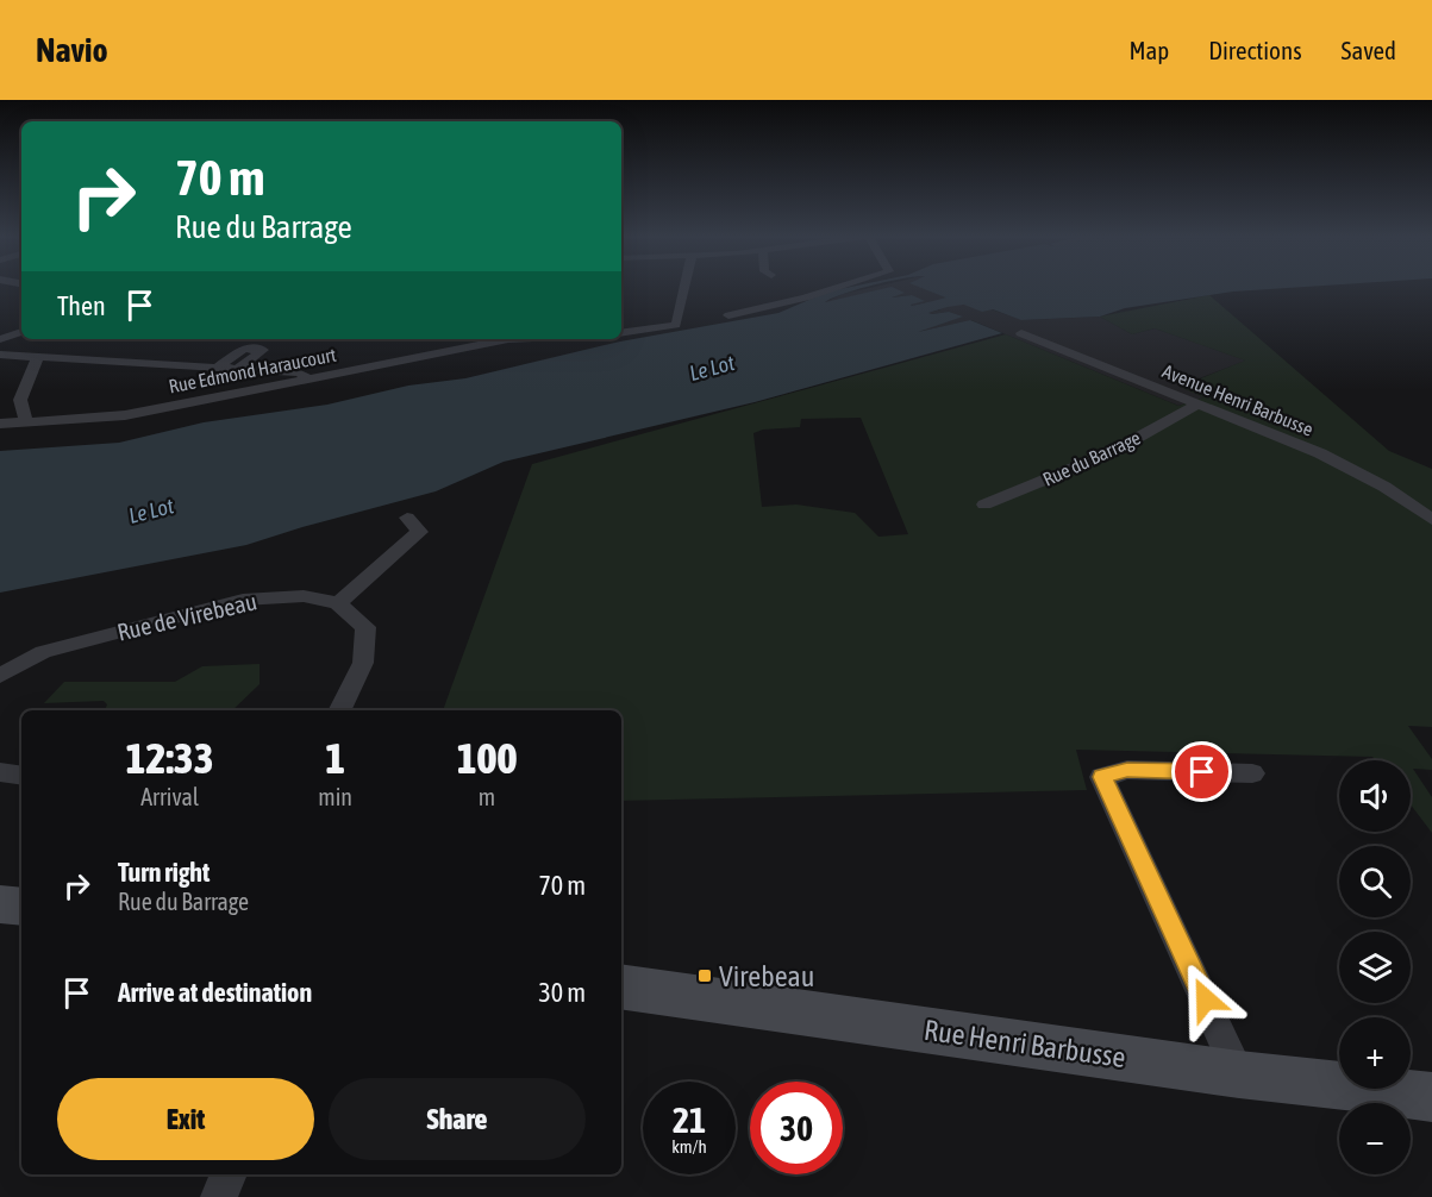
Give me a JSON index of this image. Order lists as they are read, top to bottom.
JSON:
{
  "streets": {
    "main road": ["Rue Henri Barbusse"],
    "street": [
      "Rue Edmond Haraucourt",
      "Avenue Henri Barbusse",
      "Rue du Barrage",
      "Rue de Virebeau"
    ]
  },
  "crossings": [
    ["Avenue Henri Barbusse", "Rue du Barrage"]
  ],
  "water": ["Le Lot"],
  "places": {
    "transit": ["Virebeau"]
  },
  "page": {
    "header": "Navio",
    "nav": ["Map", "Directions", "Saved"],
    "turn": ["70 m", "Rue du Barrage"],
    "then": "Then",
    "eta": [
      "12:33",
      "Arrival",
      "1",
      "min",
      "100",
      "m"
    ],
    "map_buttons": ["+", "−"],
    "list": [
      {
        "name": "Turn right",
        "note": "Rue du Barrage",
        "value": "70 m"
      },
      {
        "name": "Arrive at destination",
        "value": "30 m"
      }
    ],
    "buttons": ["Exit", "Share"],
    "speed": "21 km/h",
    "limit": "30"
  }
}
